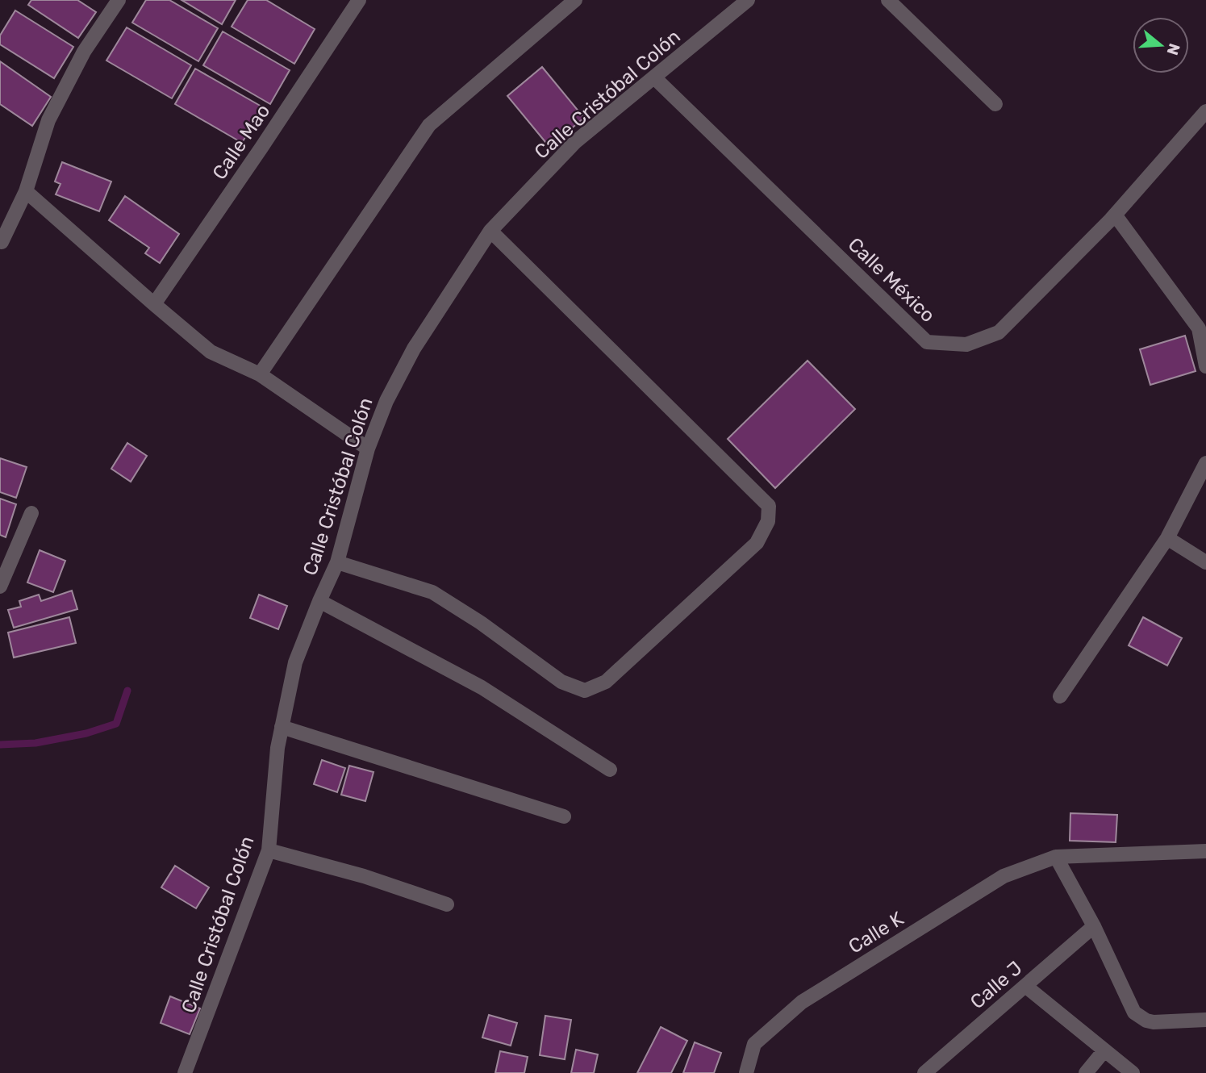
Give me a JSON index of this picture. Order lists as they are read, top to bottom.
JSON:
{
  "streets": {
    "street": [
      "Calle Cristóbal Colón",
      "Calle Mao",
      "Calle México",
      "Calle K",
      "Calle J"
    ]
  },
  "crossings": [
    ["Calle Cristóbal Colón", "Calle México"]
  ],
  "north": "right"
}
